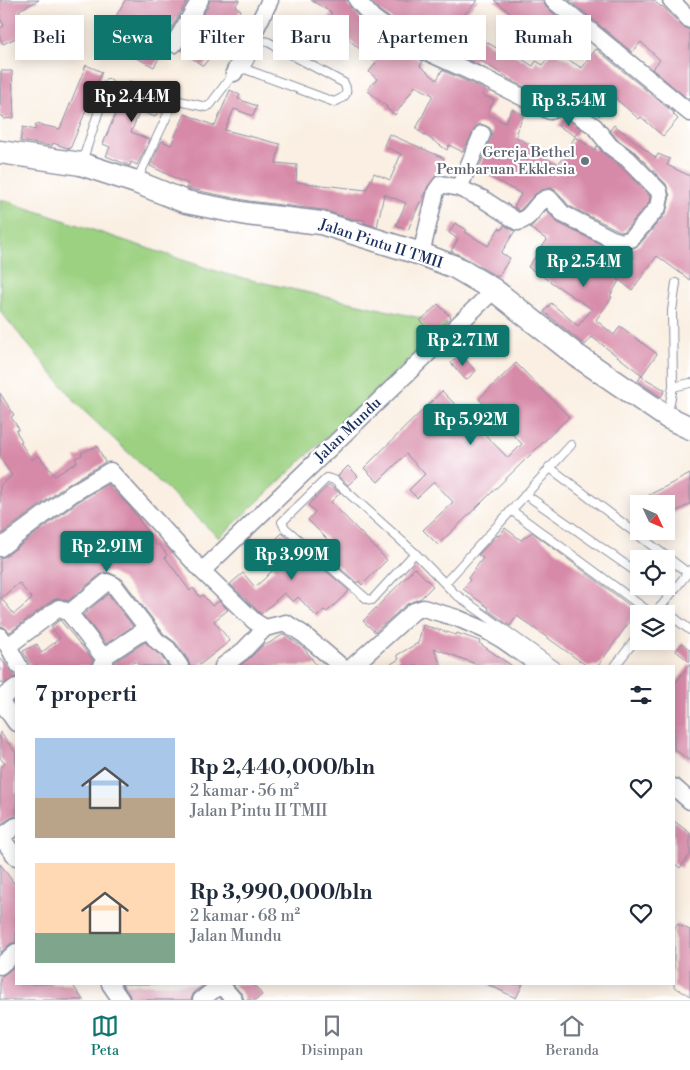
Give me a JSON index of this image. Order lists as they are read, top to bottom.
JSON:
{
  "streets": {
    "street": ["Jalan Pintu II TMII", "Jalan Mundu"]
  },
  "crossings": [
    ["Jalan Pintu II TMII", "Jalan Mundu"]
  ],
  "places": ["Gereja Bethel Pembaruan Ekklesia"],
  "north": "bottom right",
  "page": {
    "chip": [
      "Beli",
      "Sewa",
      "Filter",
      "Baru",
      "Apartemen",
      "Rumah"
    ],
    "price": [
      "Rp 2.44M",
      "Rp 3.54M",
      "Rp 2.54M",
      "Rp 2.71M",
      "Rp 5.92M",
      "Rp 2.91M",
      "Rp 3.99M"
    ],
    "heading": "7 properti",
    "list": [
      {
        "name": "Rp 2,440,000/bln",
        "note": "2 kamar · 56 m² · Jalan Pintu II TMII"
      },
      {
        "name": "Rp 3,990,000/bln",
        "note": "2 kamar · 68 m² · Jalan Mundu"
      }
    ],
    "tabs": ["Peta", "Disimpan", "Beranda"]
  }
}
